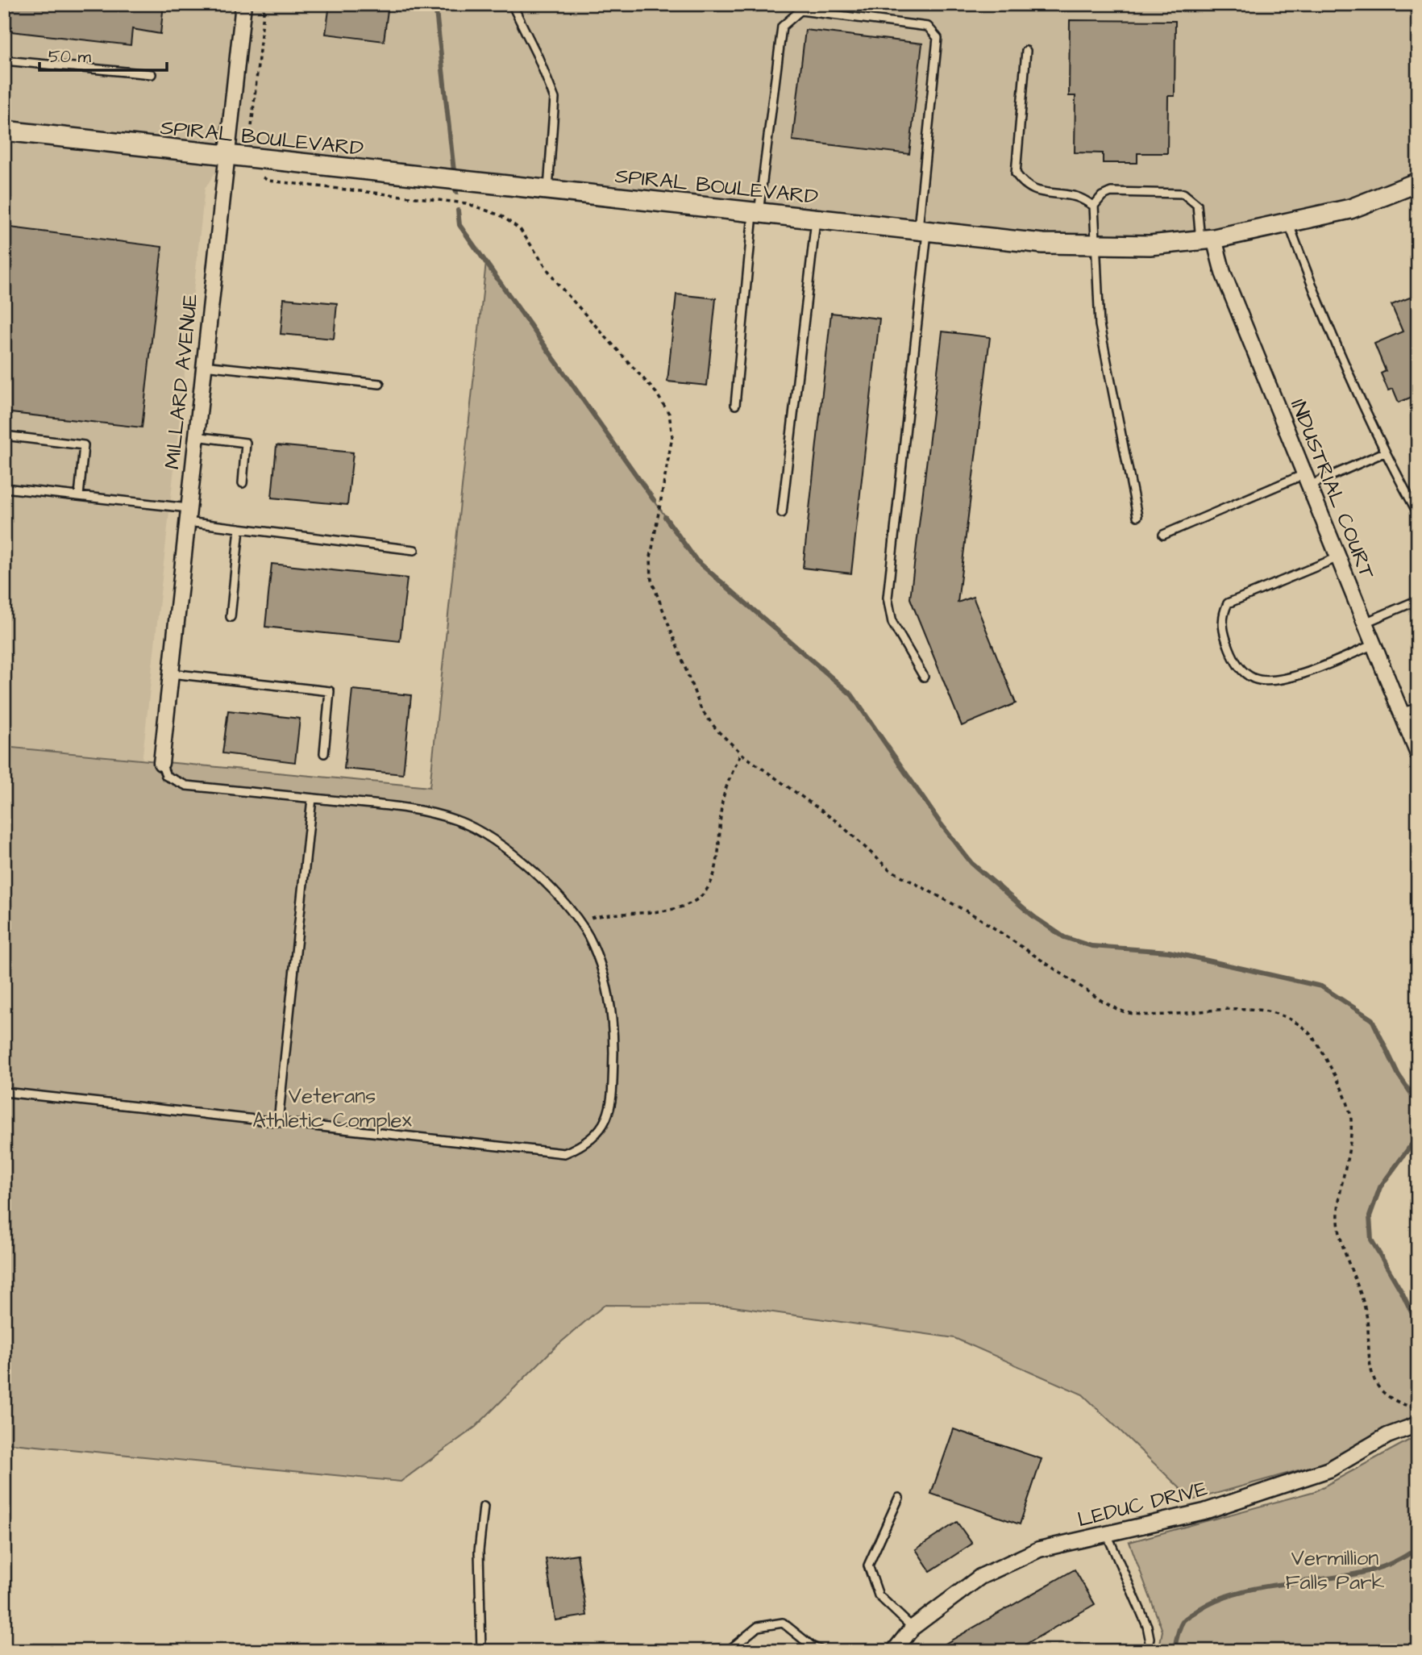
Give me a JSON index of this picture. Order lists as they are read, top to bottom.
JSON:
{
  "streets": {
    "street": [
      "SPIRAL BOULEVARD",
      "MILLARD AVENUE",
      "INDUSTRIAL COURT",
      "LEDUC DRIVE"
    ]
  },
  "crossings": [
    ["SPIRAL BOULEVARD", "MILLARD AVENUE"],
    ["SPIRAL BOULEVARD", "INDUSTRIAL COURT"]
  ],
  "parks": ["Veterans Athletic Complex", "Vermillion Falls Park"],
  "scale_bar": "50 m"
}
